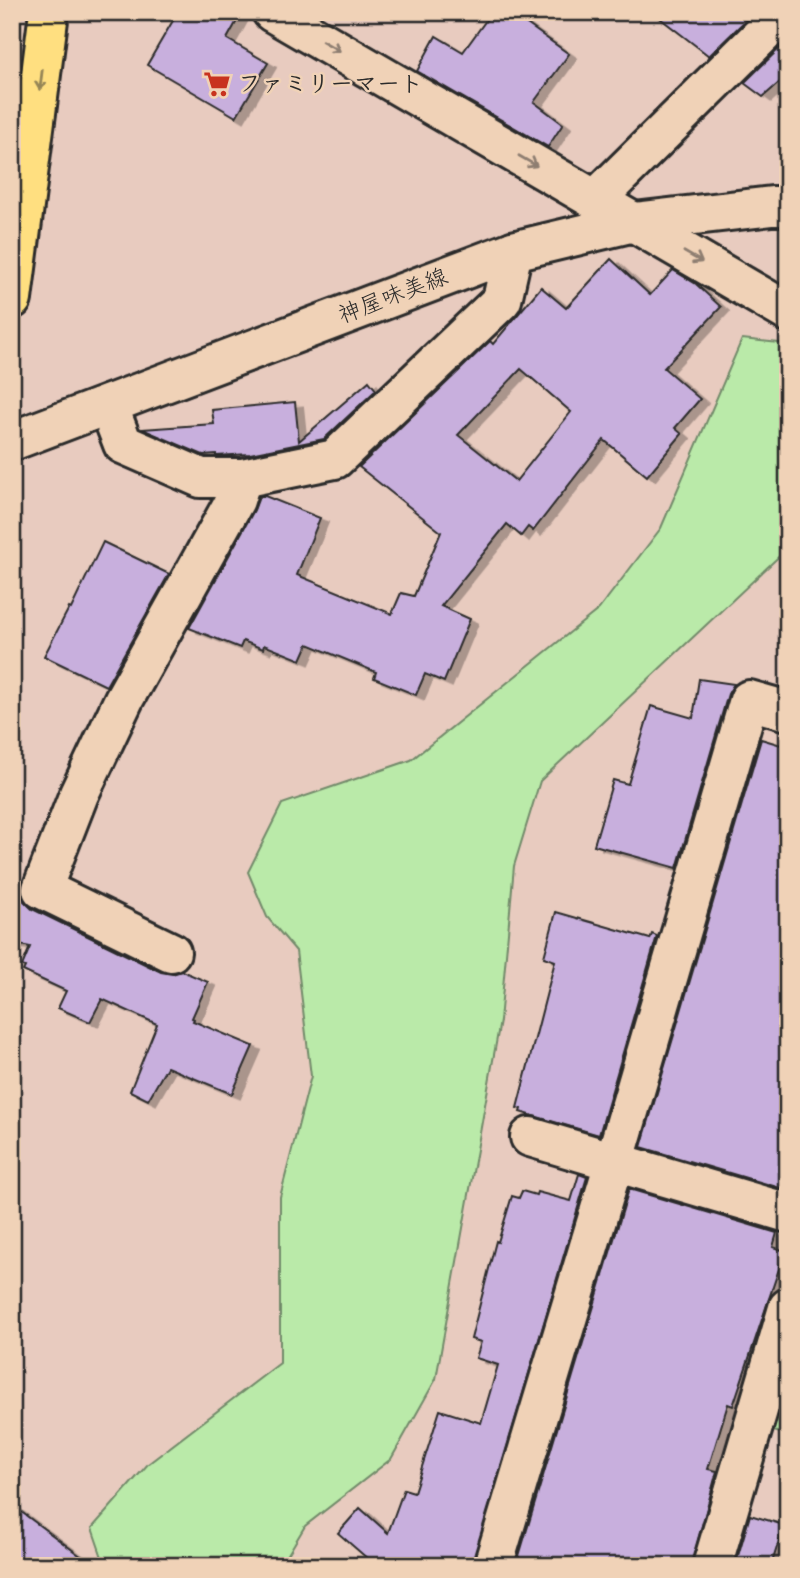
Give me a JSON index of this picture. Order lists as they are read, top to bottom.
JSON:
{
  "streets": {
    "street": ["神屋味美線"]
  },
  "places": {
    "supermarket": ["ファミリーマート"]
  }
}
